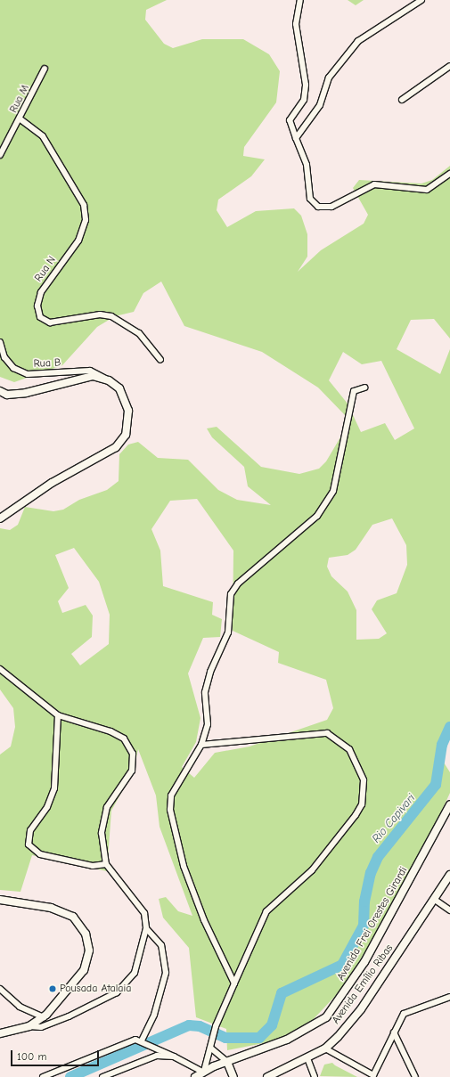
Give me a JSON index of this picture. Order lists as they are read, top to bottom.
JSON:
{
  "streets": {
    "street": [
      "Rua M",
      "Rua N",
      "Rua B",
      "Avenida Frei Orestes Girardi",
      "Avenida Emílio Ribas"
    ]
  },
  "crossings": [
    ["Rua M", "Rua N"]
  ],
  "water": ["Rio Capivari"],
  "places": ["Pousada Atalaia"],
  "scale_bar": "100 m"
}
